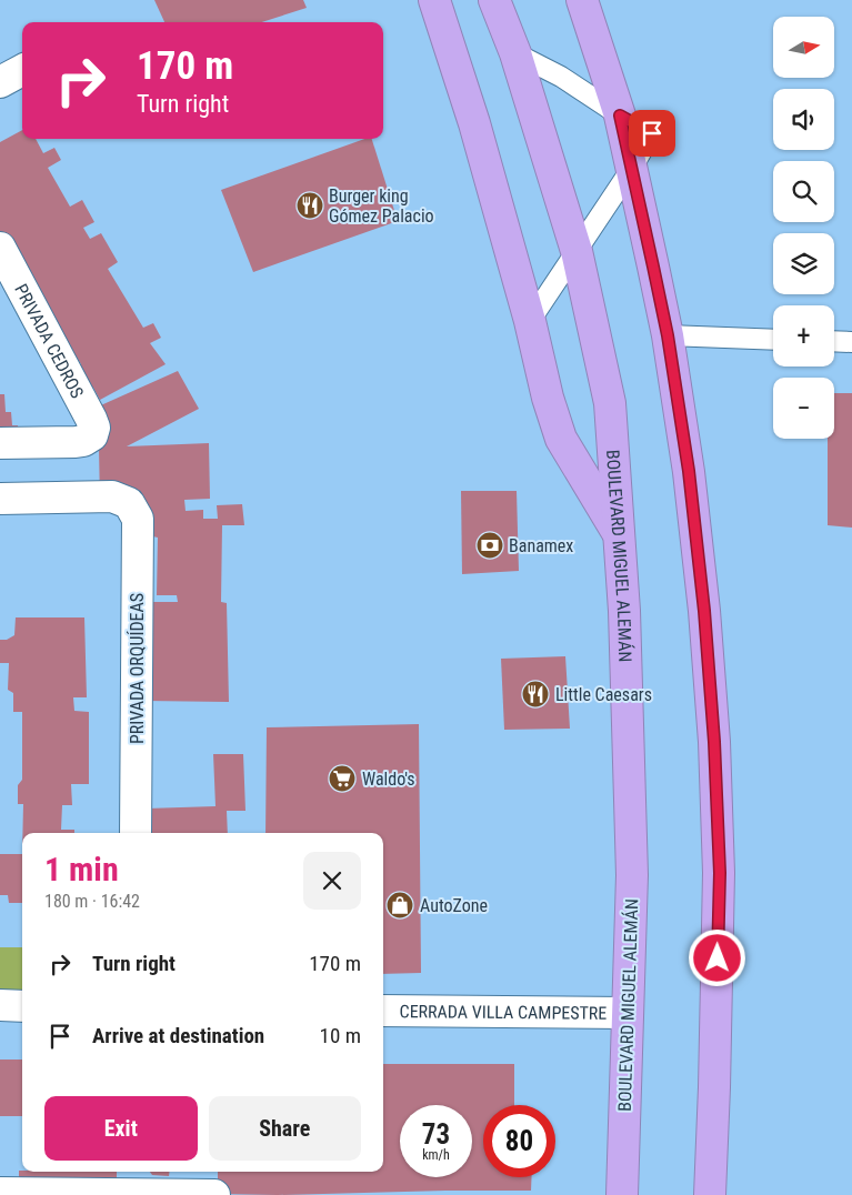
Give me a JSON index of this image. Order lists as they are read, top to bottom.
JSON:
{
  "streets": {
    "highway": ["BOULEVARD MIGUEL ALEMÁN"],
    "street": ["PRIVADA CEDROS", "PRIVADA ORQUÍDEAS", "CERRADA VILLA CAMPESTRE"]
  },
  "crossings": [
    ["BOULEVARD MIGUEL ALEMÁN", "CERRADA VILLA CAMPESTRE"]
  ],
  "places": {
    "restaurant": ["Burger king Gómez Palacio", "Little Caesars"],
    "bank": ["Banamex"],
    "supermarket": ["Waldo's"],
    "shop": ["AutoZone"]
  },
  "north": "right",
  "page": {
    "map_buttons": ["+", "−"],
    "turn": ["170 m", "Turn right"],
    "heading": ["1 min", "180 m · 16:42"],
    "list": [
      {
        "name": "Turn right",
        "value": "170 m"
      },
      {
        "name": "Arrive at destination",
        "value": "10 m"
      }
    ],
    "buttons": ["Exit", "Share"],
    "speed": "73 km/h",
    "limit": "80"
  }
}
